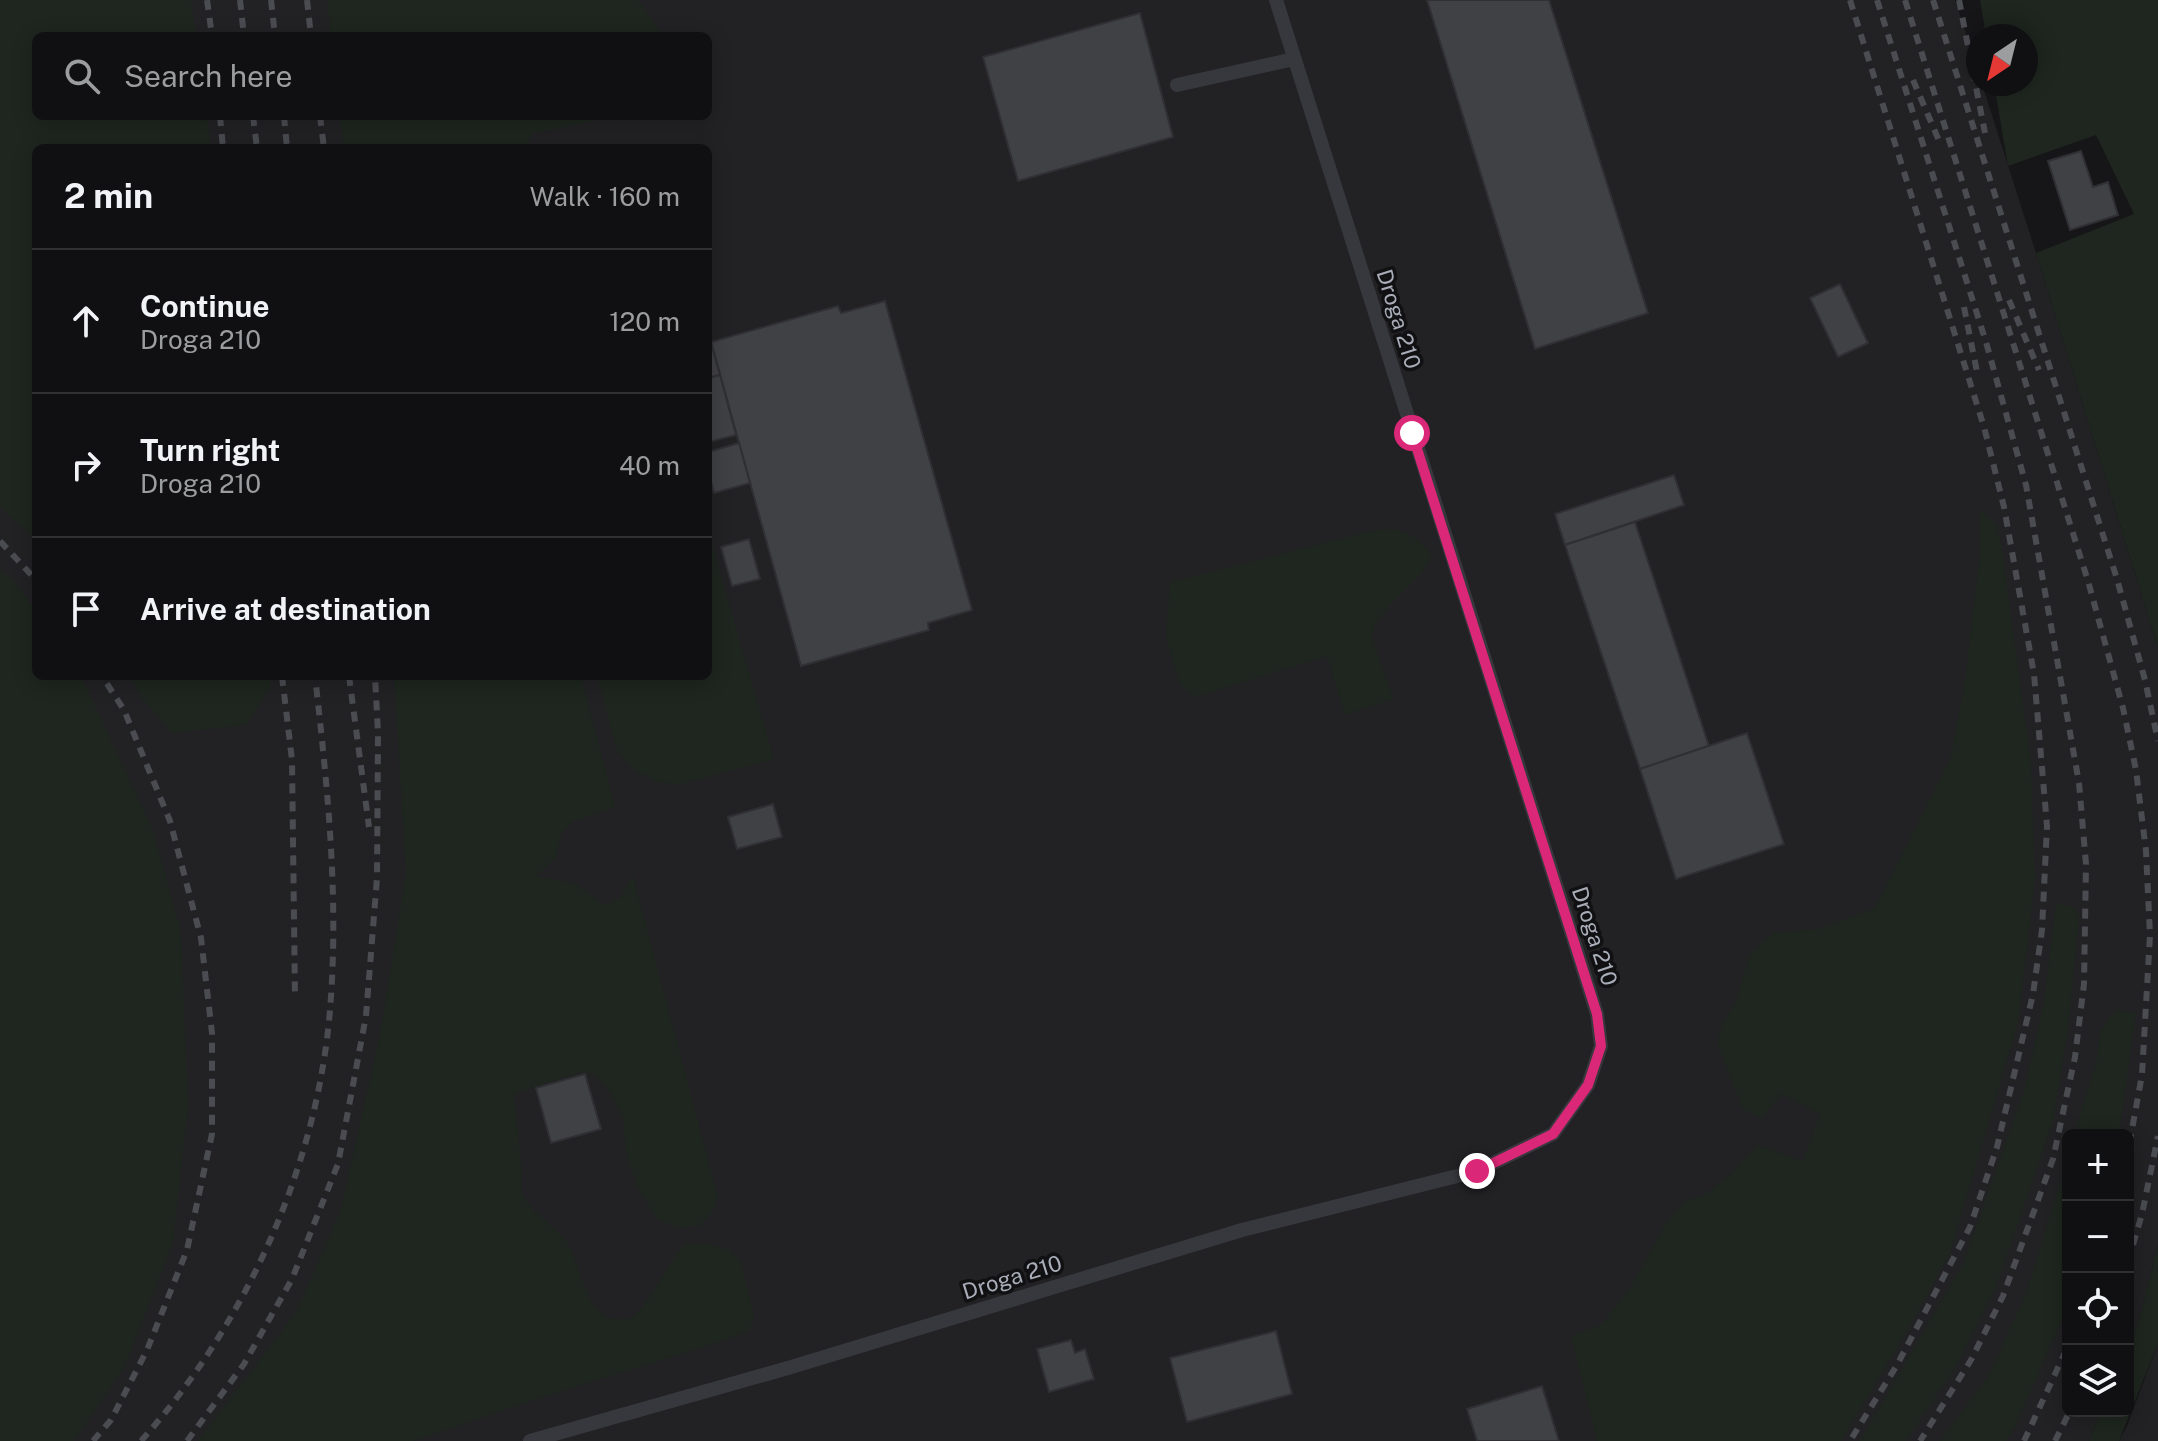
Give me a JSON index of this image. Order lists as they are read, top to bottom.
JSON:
{
  "streets": {
    "lane": ["Droga 210"]
  },
  "north": "bottom left",
  "page": {
    "search": "Search here",
    "heading": ["2 min", "Walk · 160 m"],
    "list": [
      ["Continue", "Droga 210", "120 m"],
      ["Turn right", "Droga 210", "40 m"],
      "Arrive at destination"
    ],
    "map_buttons": ["+", "−"]
  }
}
